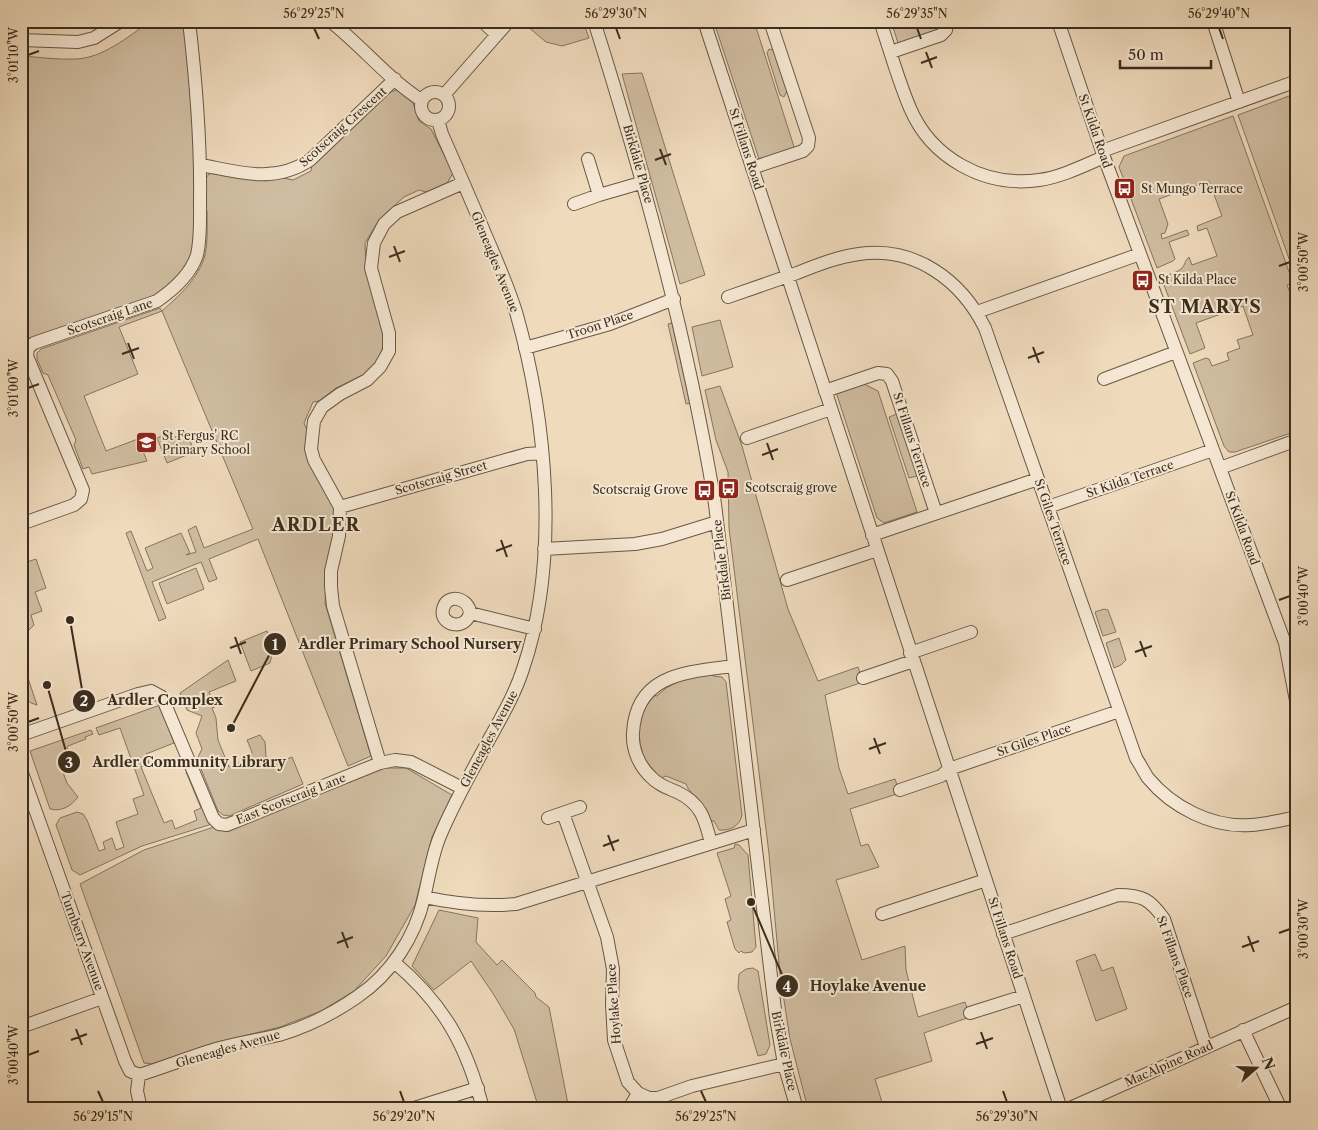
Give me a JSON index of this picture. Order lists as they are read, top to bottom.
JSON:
{
  "streets": {
    "street": [
      "Scotscraig Crescent",
      "St Kilda Road",
      "St Fillans Road",
      "Birkdale Place",
      "Gleneagles Avenue",
      "Scotscraig Lane",
      "Troon Place",
      "St Fillans Terrace",
      "Scotscraig Street",
      "St Kilda Terrace",
      "St Giles Terrace",
      "St Giles Place",
      "East Scotscraig Lane",
      "Turnberry Avenue",
      "St Fillans Place",
      "Hoylake Place",
      "MacAlpine Road"
    ]
  },
  "crossings": [
    ["Scotscraig Crescent", "Scotscraig Lane"],
    ["St Kilda Road", "St Kilda Terrace"],
    ["St Fillans Road", "St Fillans Terrace"],
    ["St Fillans Road", "St Giles Terrace"],
    ["St Fillans Road", "St Giles Place"],
    ["St Fillans Road", "St Fillans Place"],
    ["Birkdale Place", "Troon Place"],
    ["Gleneagles Avenue", "Troon Place"],
    ["Gleneagles Avenue", "Scotscraig Street"],
    ["Gleneagles Avenue", "East Scotscraig Lane"],
    ["Gleneagles Avenue", "Turnberry Avenue"],
    ["St Kilda Terrace", "St Giles Terrace"],
    ["St Giles Terrace", "St Giles Place"],
    ["St Fillans Place", "MacAlpine Road"]
  ],
  "districts": ["ST MARY'S", "ARDLER"],
  "places": {
    "bus stop": [
      "St Mungo Terrace",
      "St Kilda Place",
      "Scotscraig grove",
      "Scotscraig Grove"
    ],
    "school or university": ["St Fergus' RC Primary School"],
    "other": [
      "Ardler Complex",
      "Ardler Community Library",
      "Ardler Primary School Nursery",
      "Hoylake Avenue"
    ]
  },
  "scale_bar": "50 m",
  "north": "right",
  "coordinates": [
    "56°29'25\"N",
    "56°29'30\"N",
    "56°29'35\"N",
    "56°29'40\"N",
    "3°01'10\"W",
    "3°00'50\"W",
    "3°01'00\"W",
    "3°00'40\"W",
    "3°00'30\"W",
    "56°29'15\"N",
    "56°29'20\"N"
  ]
}
